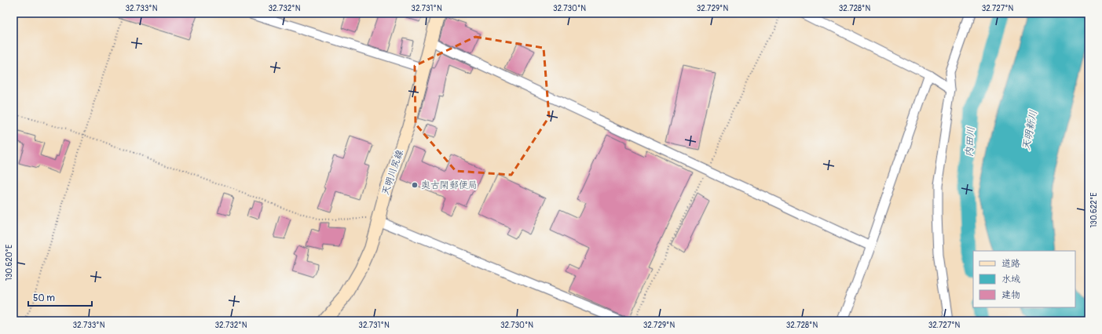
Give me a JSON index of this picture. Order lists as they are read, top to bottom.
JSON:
{
  "streets": {
    "main road": ["天明川尻線"]
  },
  "water": ["天明新川", "内田川"],
  "places": ["奥古閑郵便局"],
  "legend": ["道路", "水域", "建物"],
  "scale_bar": "50 m",
  "coordinates": [
    "32.733°N",
    "32.732°N",
    "32.731°N",
    "32.730°N",
    "32.729°N",
    "32.728°N",
    "32.727°N",
    "130.622°E",
    "130.620°E"
  ]
}
